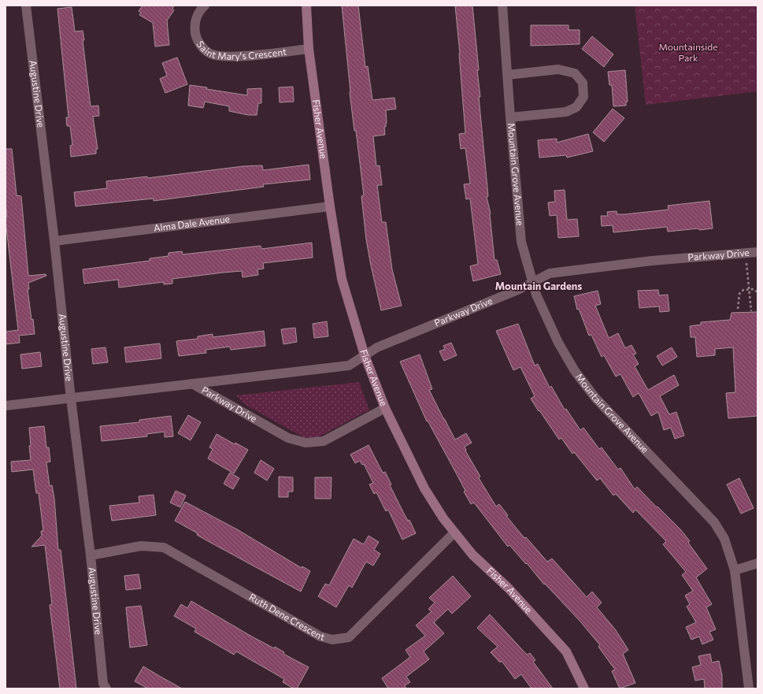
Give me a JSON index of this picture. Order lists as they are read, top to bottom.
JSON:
{
  "streets": {
    "street": [
      "Saint Mary's Crescent",
      "Augustine Drive",
      "Fisher Avenue",
      "Mountain Grove Avenue",
      "Alma Dale Avenue",
      "Parkway Drive",
      "Ruth Dene Crescent"
    ]
  },
  "crossings": [
    ["Saint Mary's Crescent", "Fisher Avenue"],
    ["Augustine Drive", "Alma Dale Avenue"],
    ["Augustine Drive", "Parkway Drive"],
    ["Augustine Drive", "Ruth Dene Crescent"],
    ["Fisher Avenue", "Alma Dale Avenue"],
    ["Fisher Avenue", "Parkway Drive"],
    ["Fisher Avenue", "Ruth Dene Crescent"],
    ["Mountain Grove Avenue", "Parkway Drive"]
  ],
  "districts": ["Mountain Gardens"],
  "parks": ["Mountainside Park"]
}
